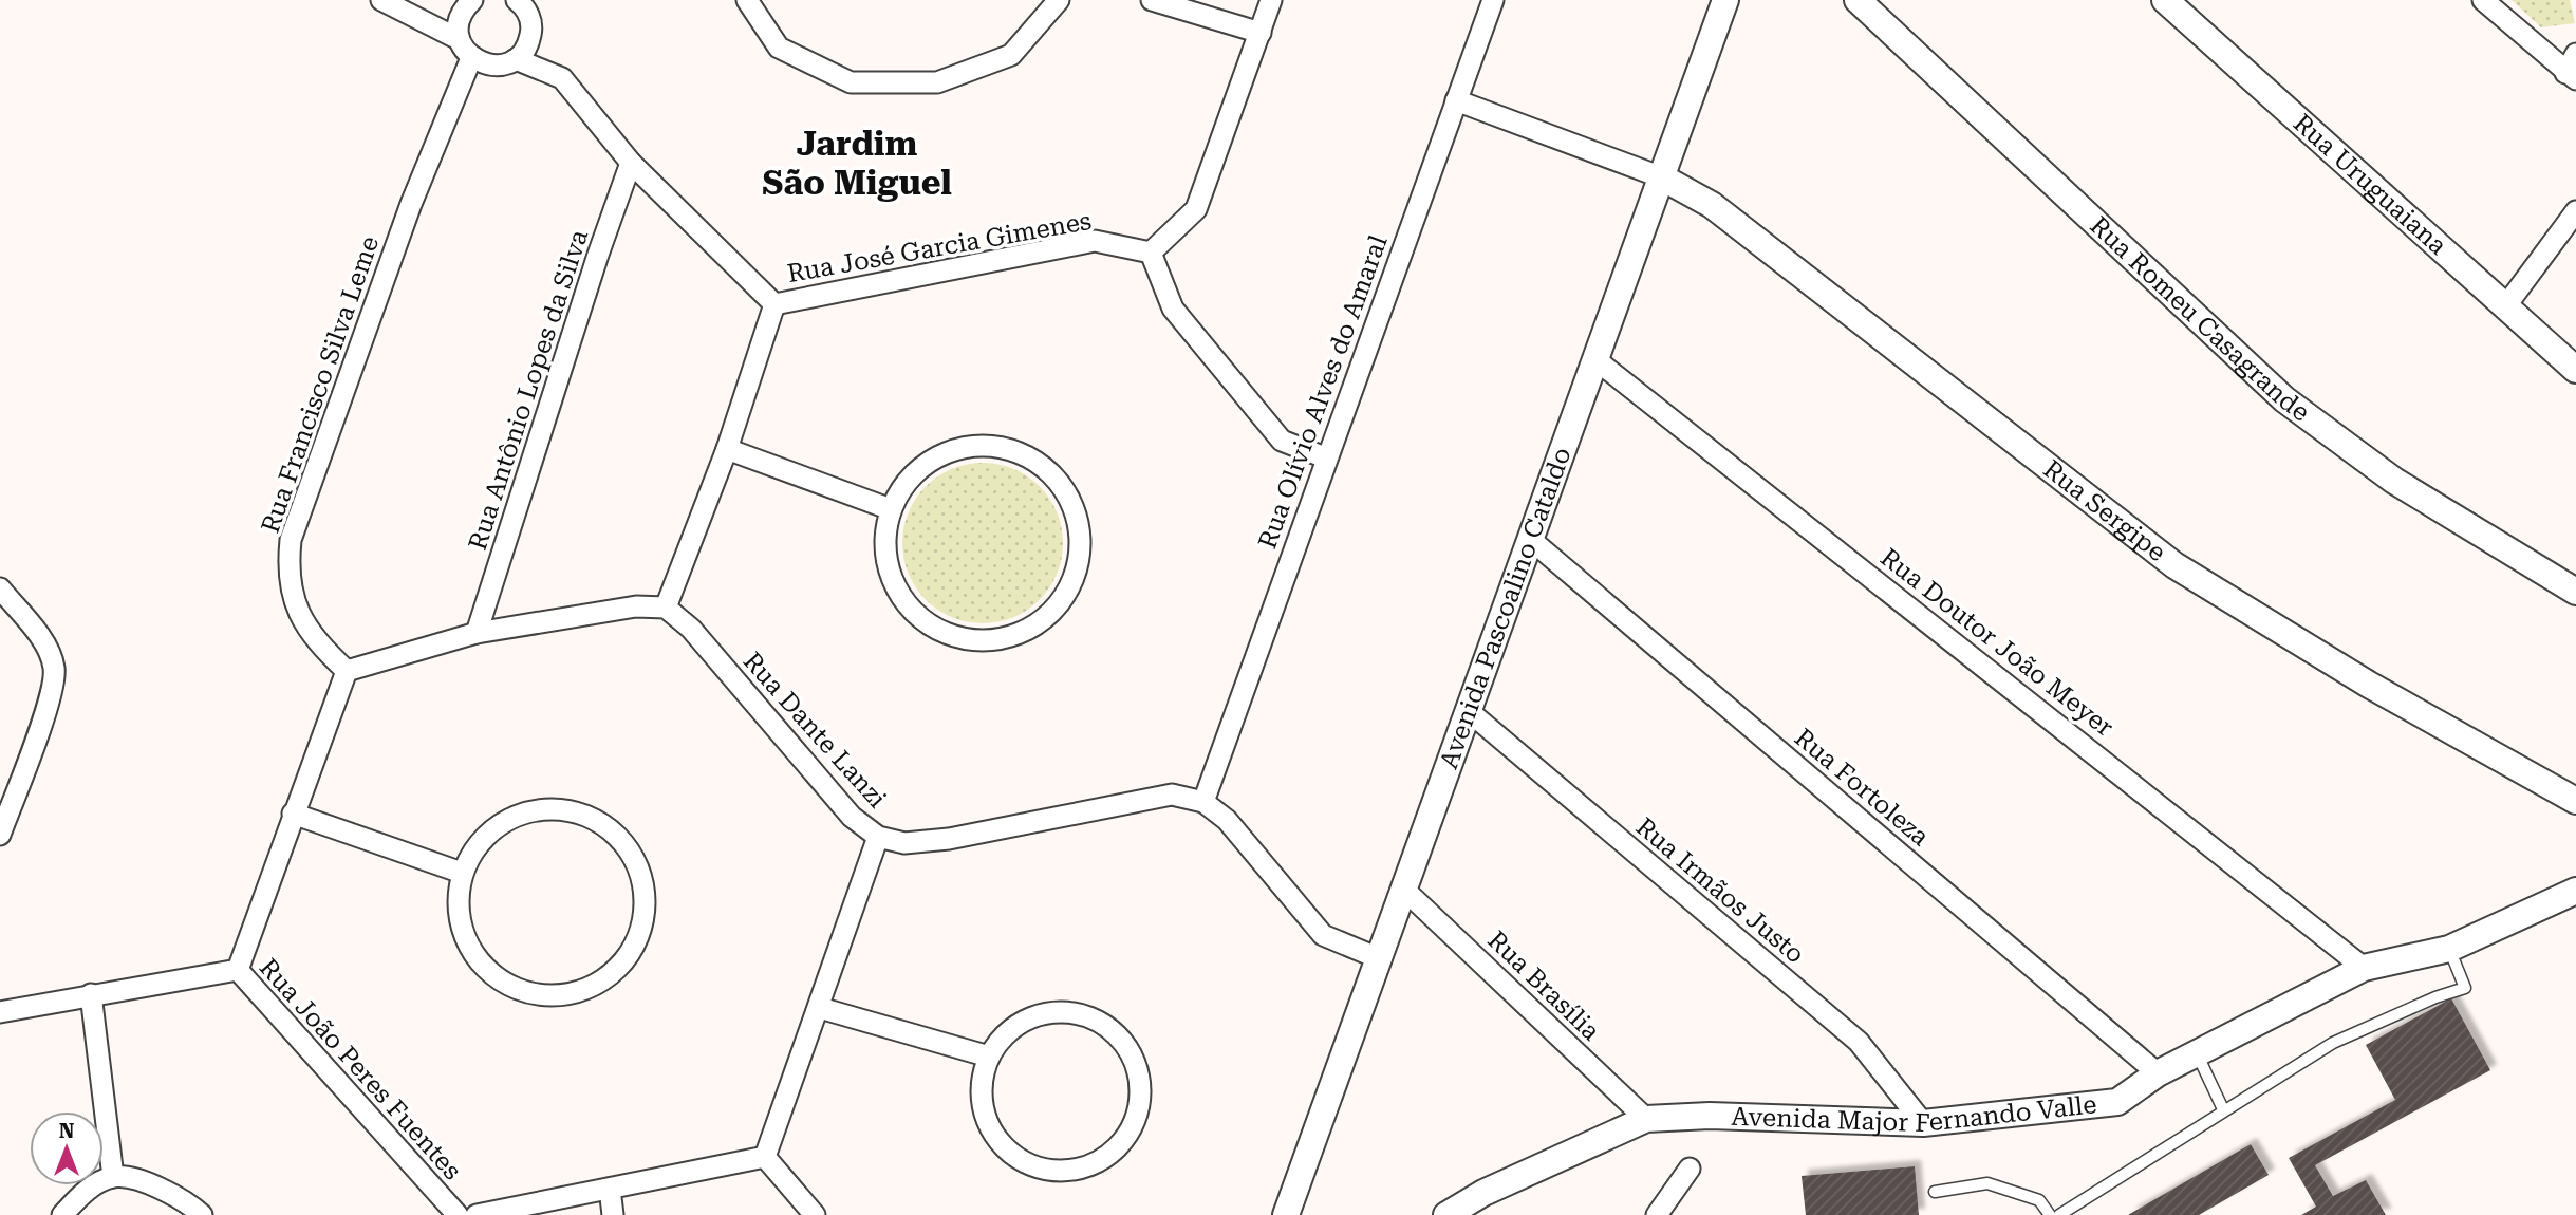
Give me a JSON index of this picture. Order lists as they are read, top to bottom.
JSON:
{
  "streets": {
    "street": [
      "Rua Uruguaiana",
      "Rua José Garcia Gimenes",
      "Rua Romeu Casagrande",
      "Rua Francisco Silva Leme",
      "Rua Antônio Lopes da Silva",
      "Rua Olívio Alves do Amaral",
      "Rua Sergipe",
      "Avenida Pascoalino Cataldo",
      "Rua Doutor João Meyer",
      "Rua Dante Lanzi",
      "Rua Fortoleza",
      "Rua Irmãos Justo",
      "Rua Brasília",
      "Rua João Peres Fuentes",
      "Avenida Major Fernando Valle"
    ]
  },
  "crossings": [
    ["Rua José Garcia Gimenes", "Rua Antônio Lopes da Silva"],
    ["Rua Olívio Alves do Amaral", "Rua Dante Lanzi"],
    ["Rua Sergipe", "Avenida Pascoalino Cataldo"],
    ["Avenida Pascoalino Cataldo", "Rua Doutor João Meyer"],
    ["Avenida Pascoalino Cataldo", "Rua Dante Lanzi"],
    ["Avenida Pascoalino Cataldo", "Rua Fortoleza"],
    ["Avenida Pascoalino Cataldo", "Rua Irmãos Justo"],
    ["Avenida Pascoalino Cataldo", "Rua Brasília"],
    ["Rua Doutor João Meyer", "Avenida Major Fernando Valle"],
    ["Rua Fortoleza", "Avenida Major Fernando Valle"],
    ["Rua Irmãos Justo", "Avenida Major Fernando Valle"],
    ["Rua Brasília", "Avenida Major Fernando Valle"]
  ],
  "districts": ["Jardim São Miguel"],
  "north": "top"
}
